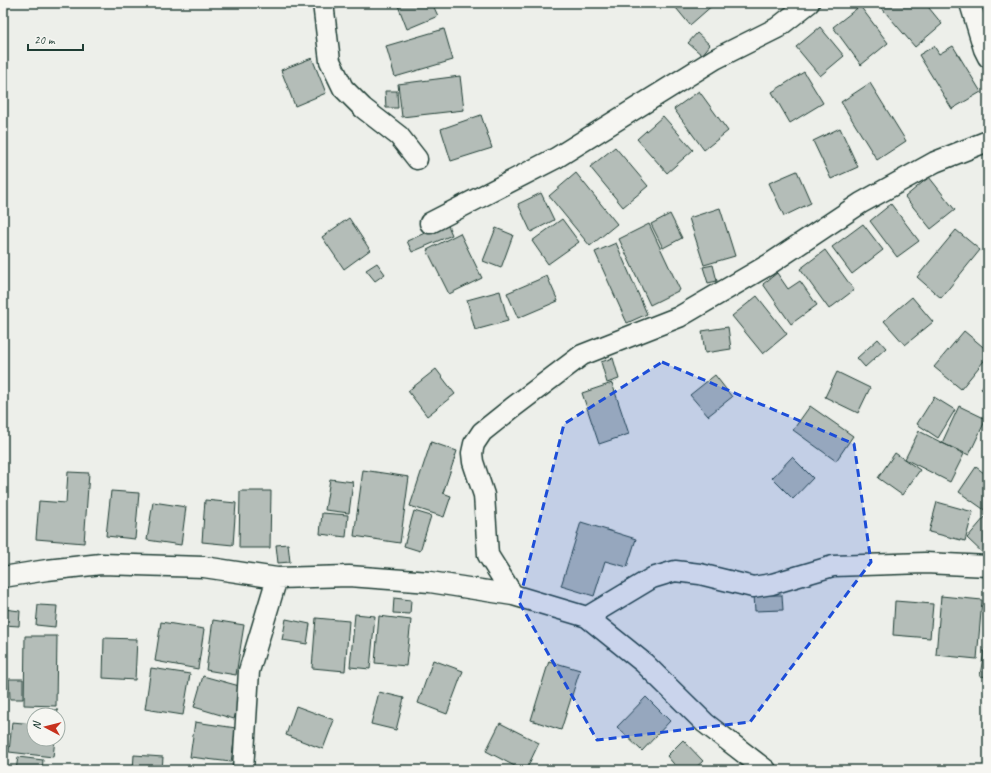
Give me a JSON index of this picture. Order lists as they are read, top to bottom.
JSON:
{
  "scale_bar": "20 m",
  "north": "left"
}
